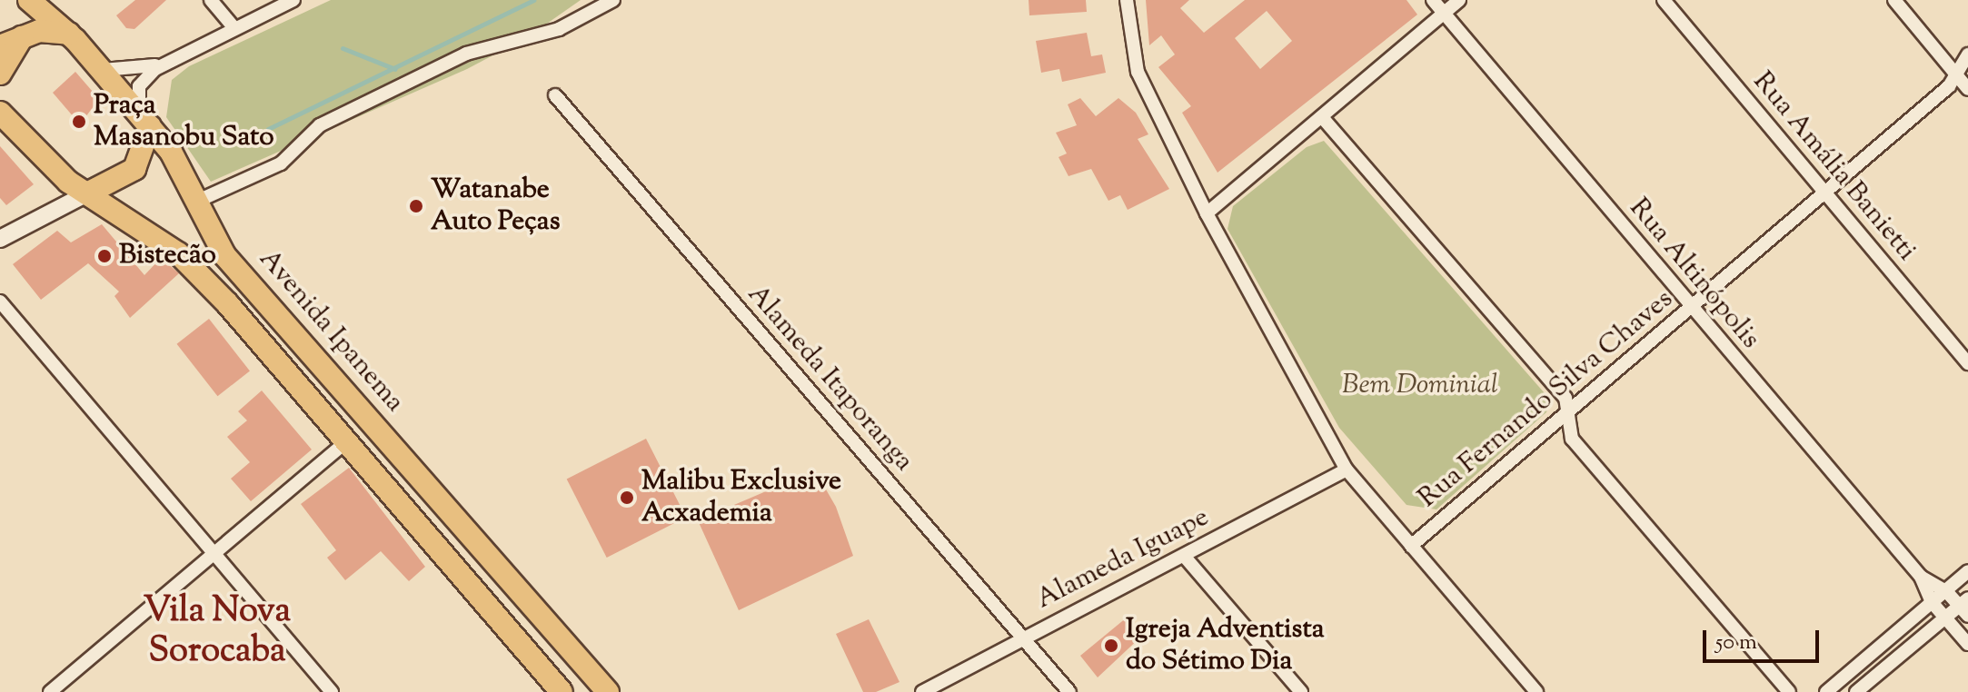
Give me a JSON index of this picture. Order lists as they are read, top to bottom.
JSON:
{
  "streets": {
    "main road": ["Avenida Ipanema"],
    "street": [
      "Rua Amália Banietti",
      "Rua Altinópolis",
      "Alameda Itaporanga",
      "Rua Fernando Silva Chaves",
      "Alameda Iguape"
    ]
  },
  "crossings": [
    ["Rua Amália Banietti", "Rua Fernando Silva Chaves"],
    ["Rua Altinópolis", "Rua Fernando Silva Chaves"],
    ["Alameda Itaporanga", "Alameda Iguape"]
  ],
  "districts": ["Vila Nova Sorocaba"],
  "parks": ["Bem Dominial"],
  "places": [
    "Praça Masanobu Sato",
    "Watanabe Auto Peças",
    "Bistecão",
    "Malibu Exclusive Acxademia",
    "Igreja Adventista do Sétimo Dia"
  ],
  "scale_bar": "50 m"
}
